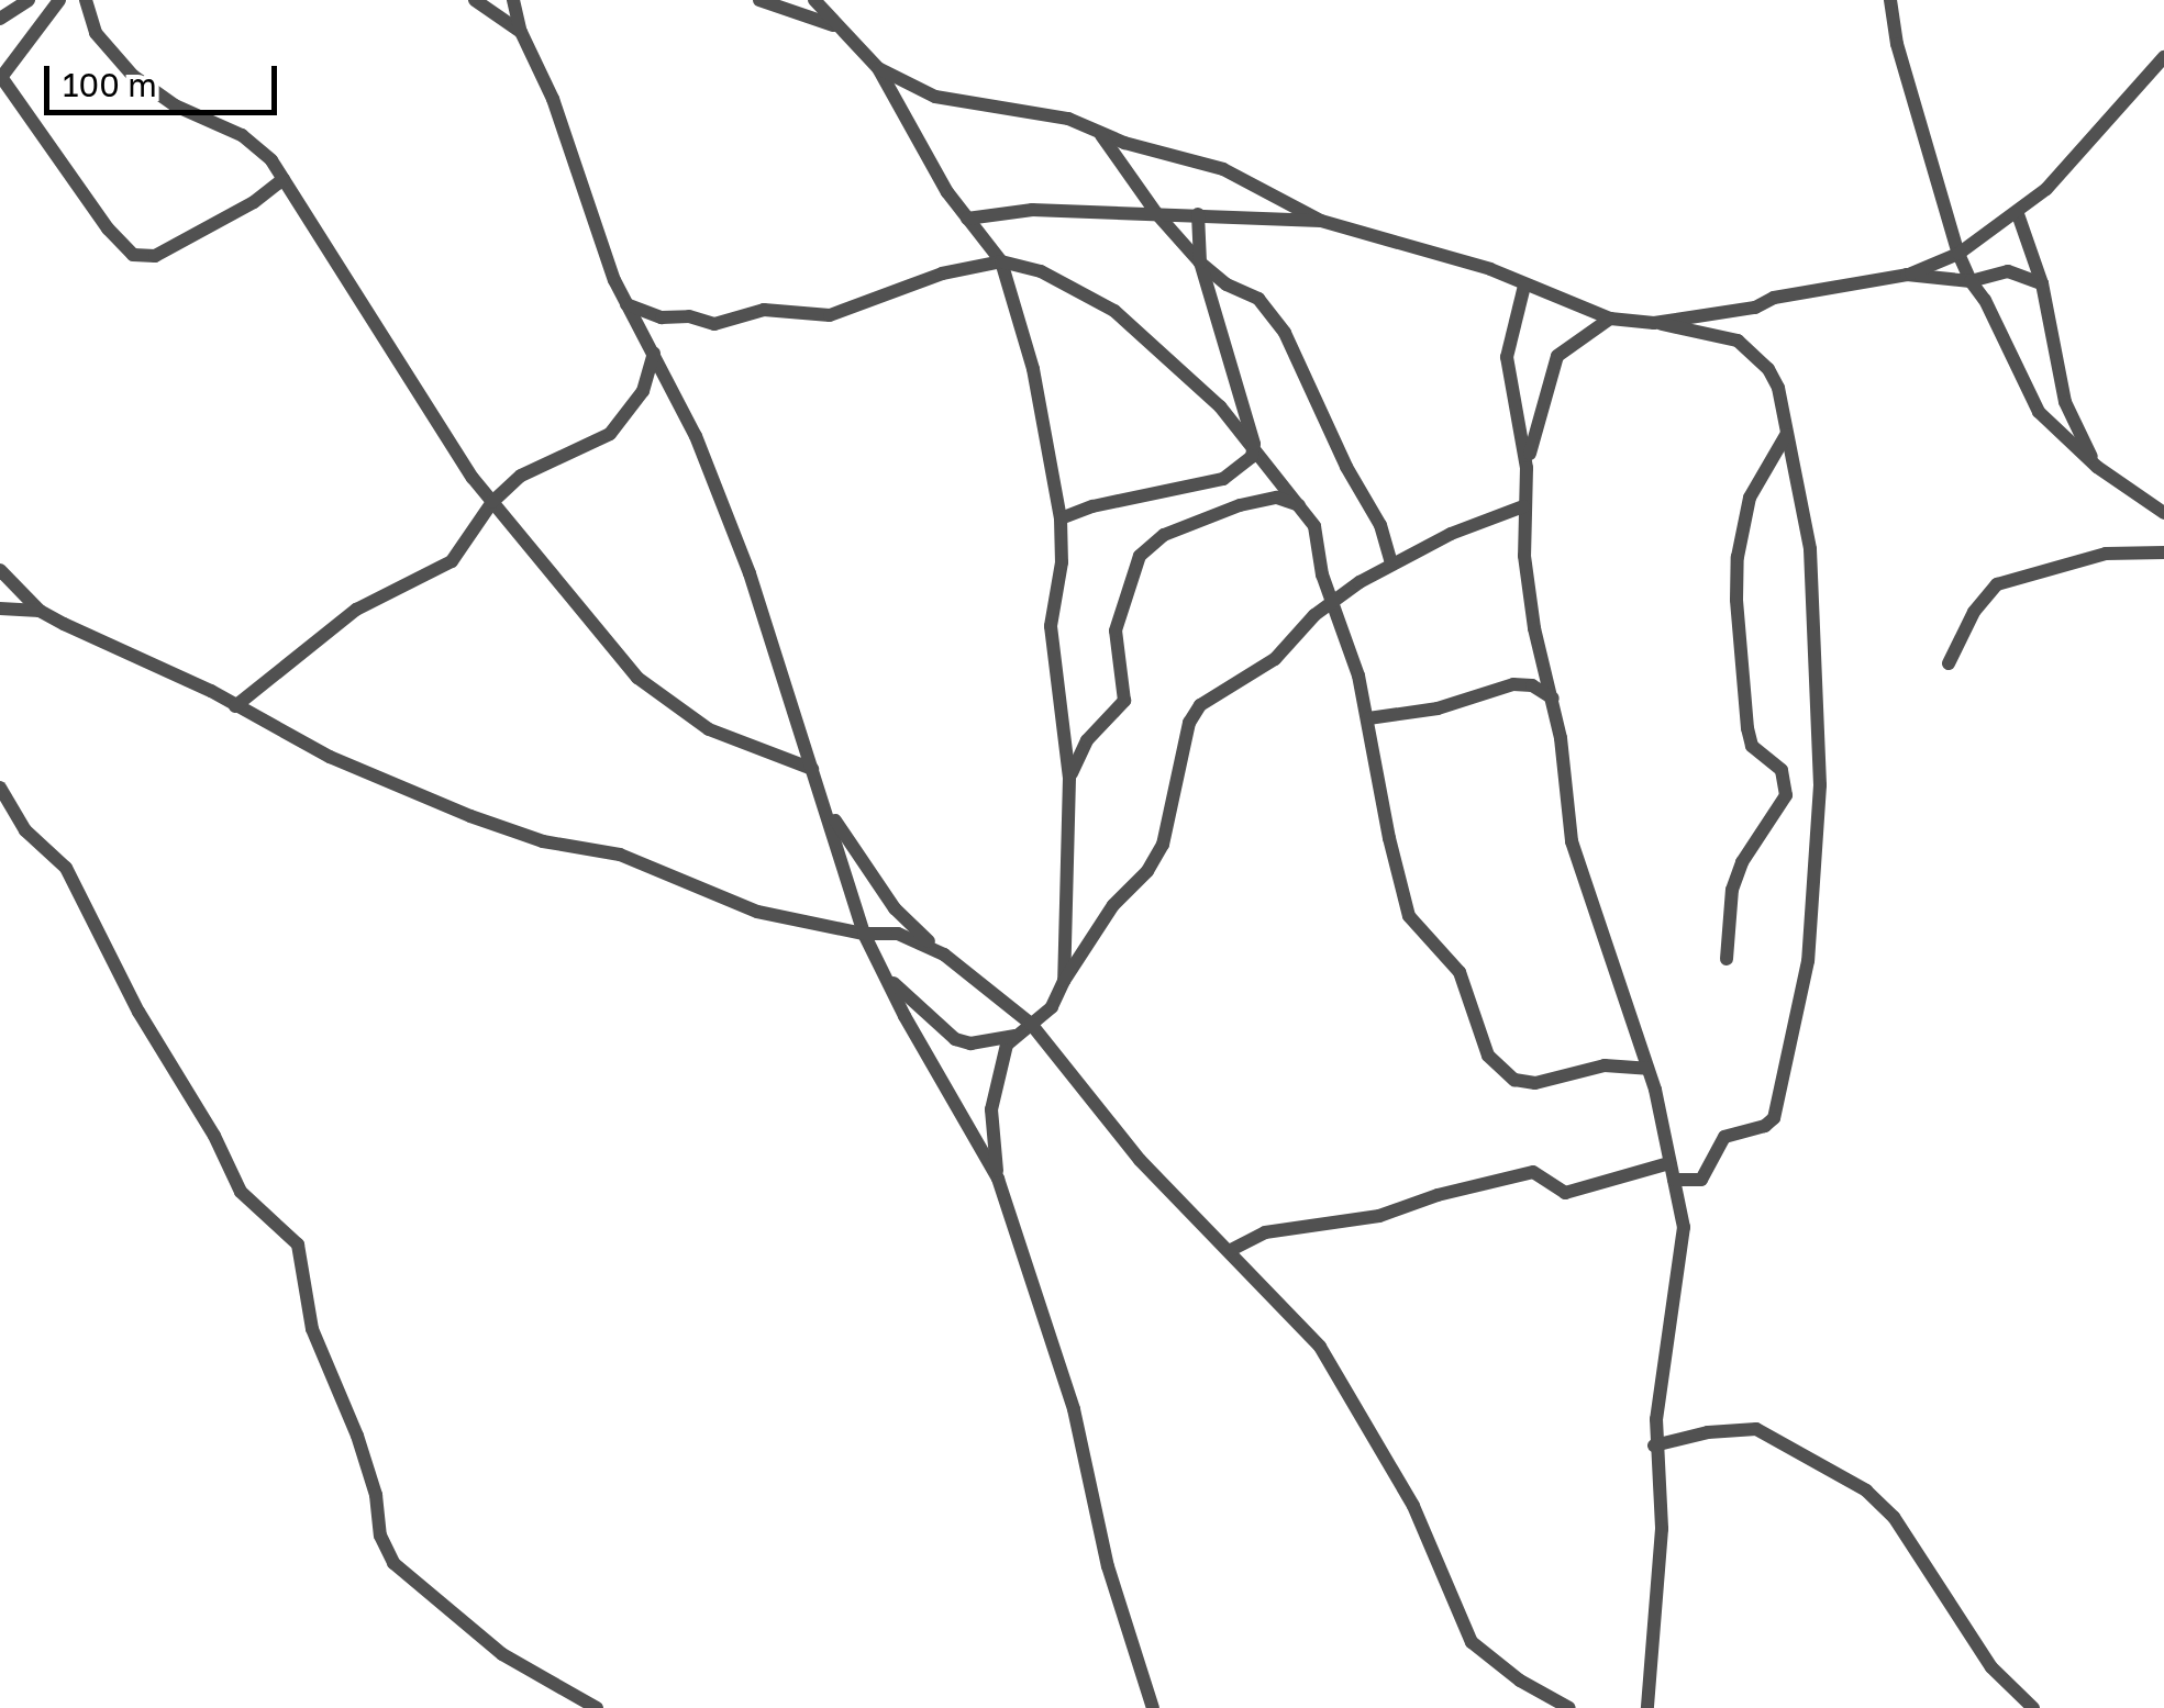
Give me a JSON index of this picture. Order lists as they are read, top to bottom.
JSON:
{
  "scale_bar": "100 m"
}
